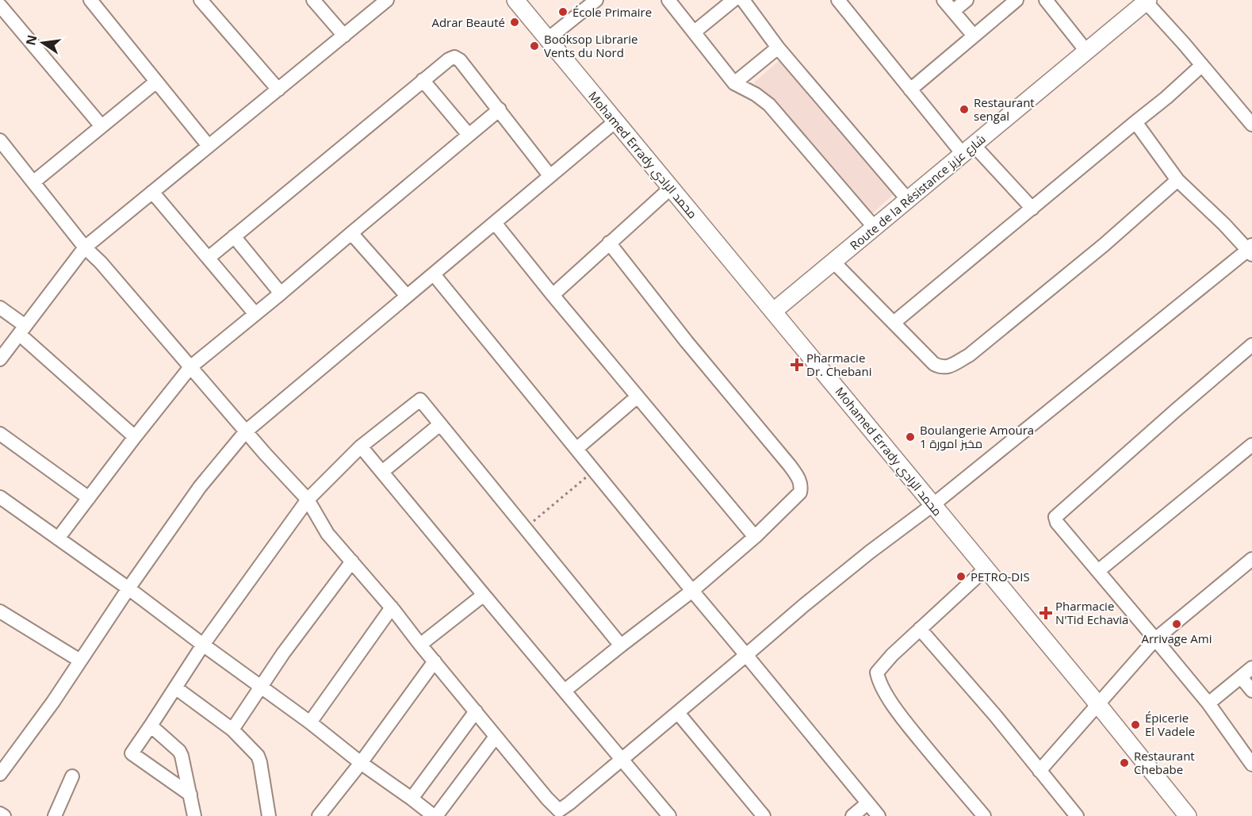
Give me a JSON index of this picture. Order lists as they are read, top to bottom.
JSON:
{
  "streets": {
    "street": ["Mohamed Errady محمد الرادي", "Route de la Résistance شارع عزيز"]
  },
  "crossings": [
    ["Mohamed Errady محمد الرادي", "Route de la Résistance شارع عزيز"]
  ],
  "places": {
    "other": [
      "École Primaire",
      "Adrar Beauté",
      "Booksop Librarie Vents du Nord",
      "Restaurant sengal",
      "Boulangerie Amoura 1 مخبز امورة",
      "PETRO-DIS",
      "Arrivage Ami",
      "Épicerie El Vadele",
      "Restaurant Chebabe"
    ],
    "health": ["Pharmacie Dr. Chebani", "Pharmacie N'Tid Echavia"]
  },
  "north": "left"
}
